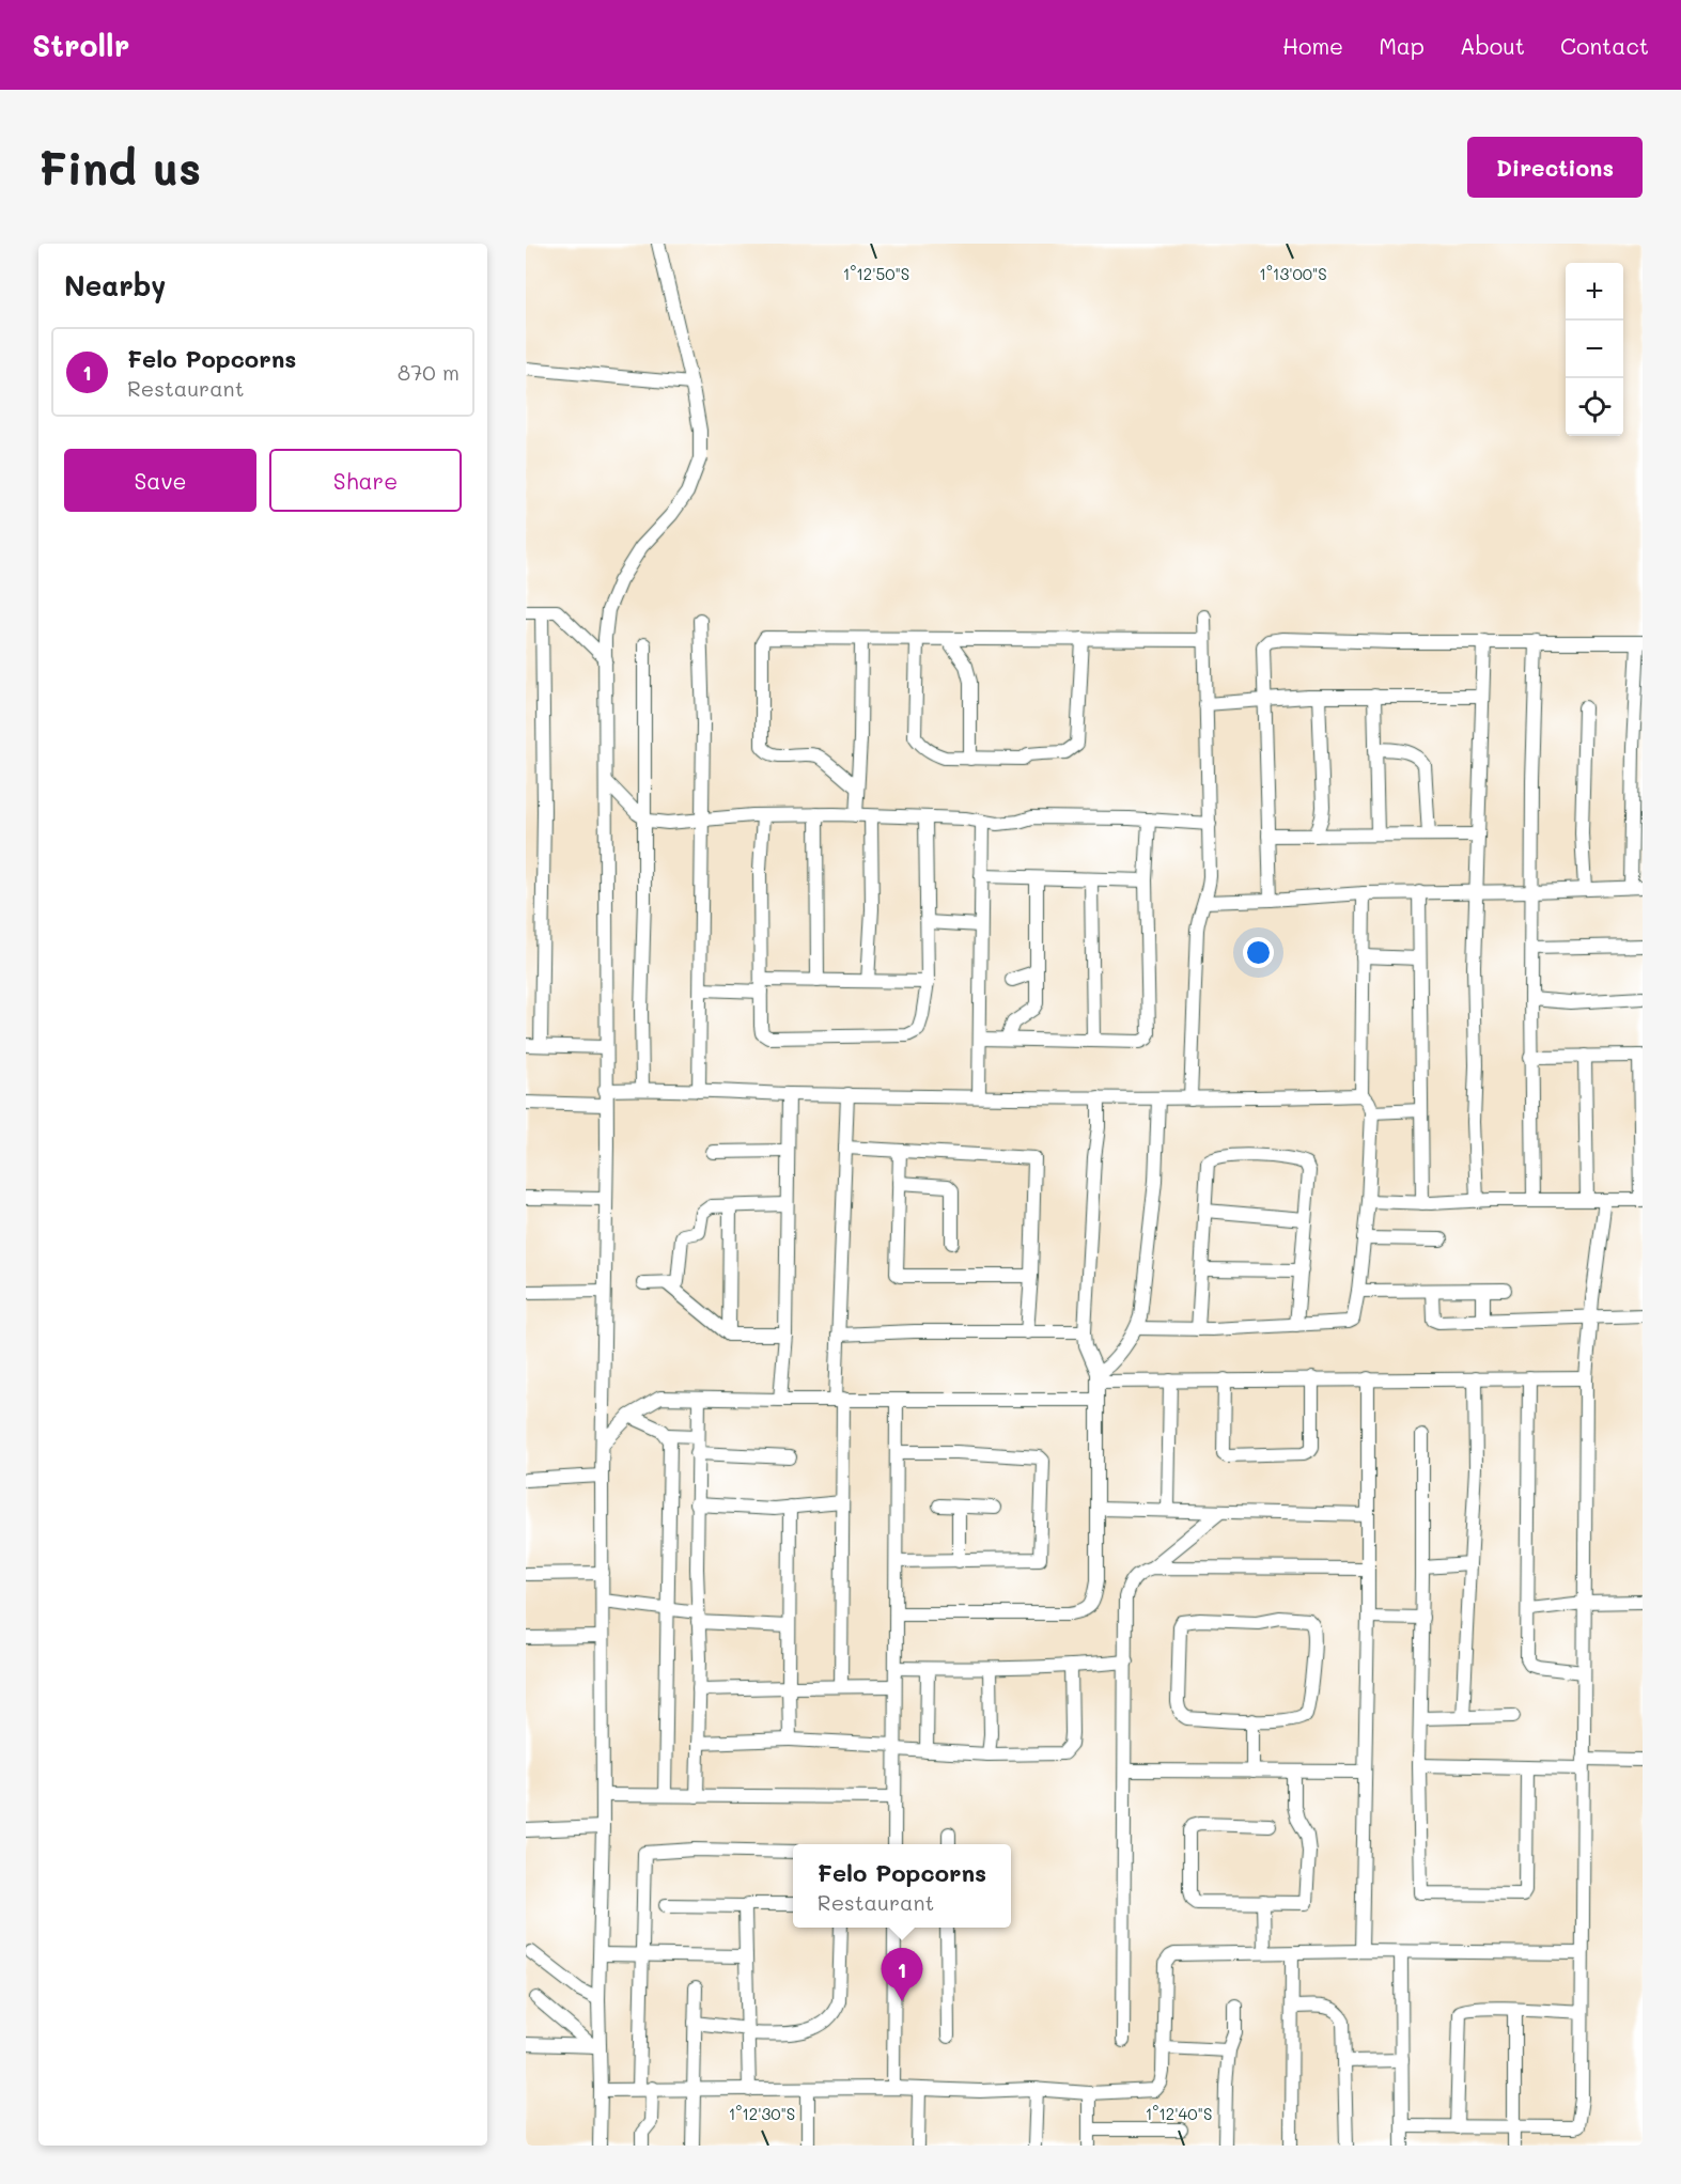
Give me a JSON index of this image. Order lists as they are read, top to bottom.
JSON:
{
  "page": {
    "header": "Strollr",
    "nav": [
      "Home",
      "Map",
      "About",
      "Contact"
    ],
    "buttons": [
      "Directions",
      ["Save", "Share"]
    ],
    "title": "Find us",
    "heading": "Nearby",
    "map_buttons": ["+", "−"],
    "list": [
      {
        "mark": "1",
        "name": "Felo Popcorns",
        "note": "Restaurant",
        "value": "870 m"
      }
    ],
    "popup": ["Felo Popcorns", "Restaurant"],
    "pins": "1"
  },
  "coordinates": [
    "1°12'50\"S",
    "1°13'00\"S",
    "1°12'30\"S",
    "1°12'40\"S"
  ]
}
